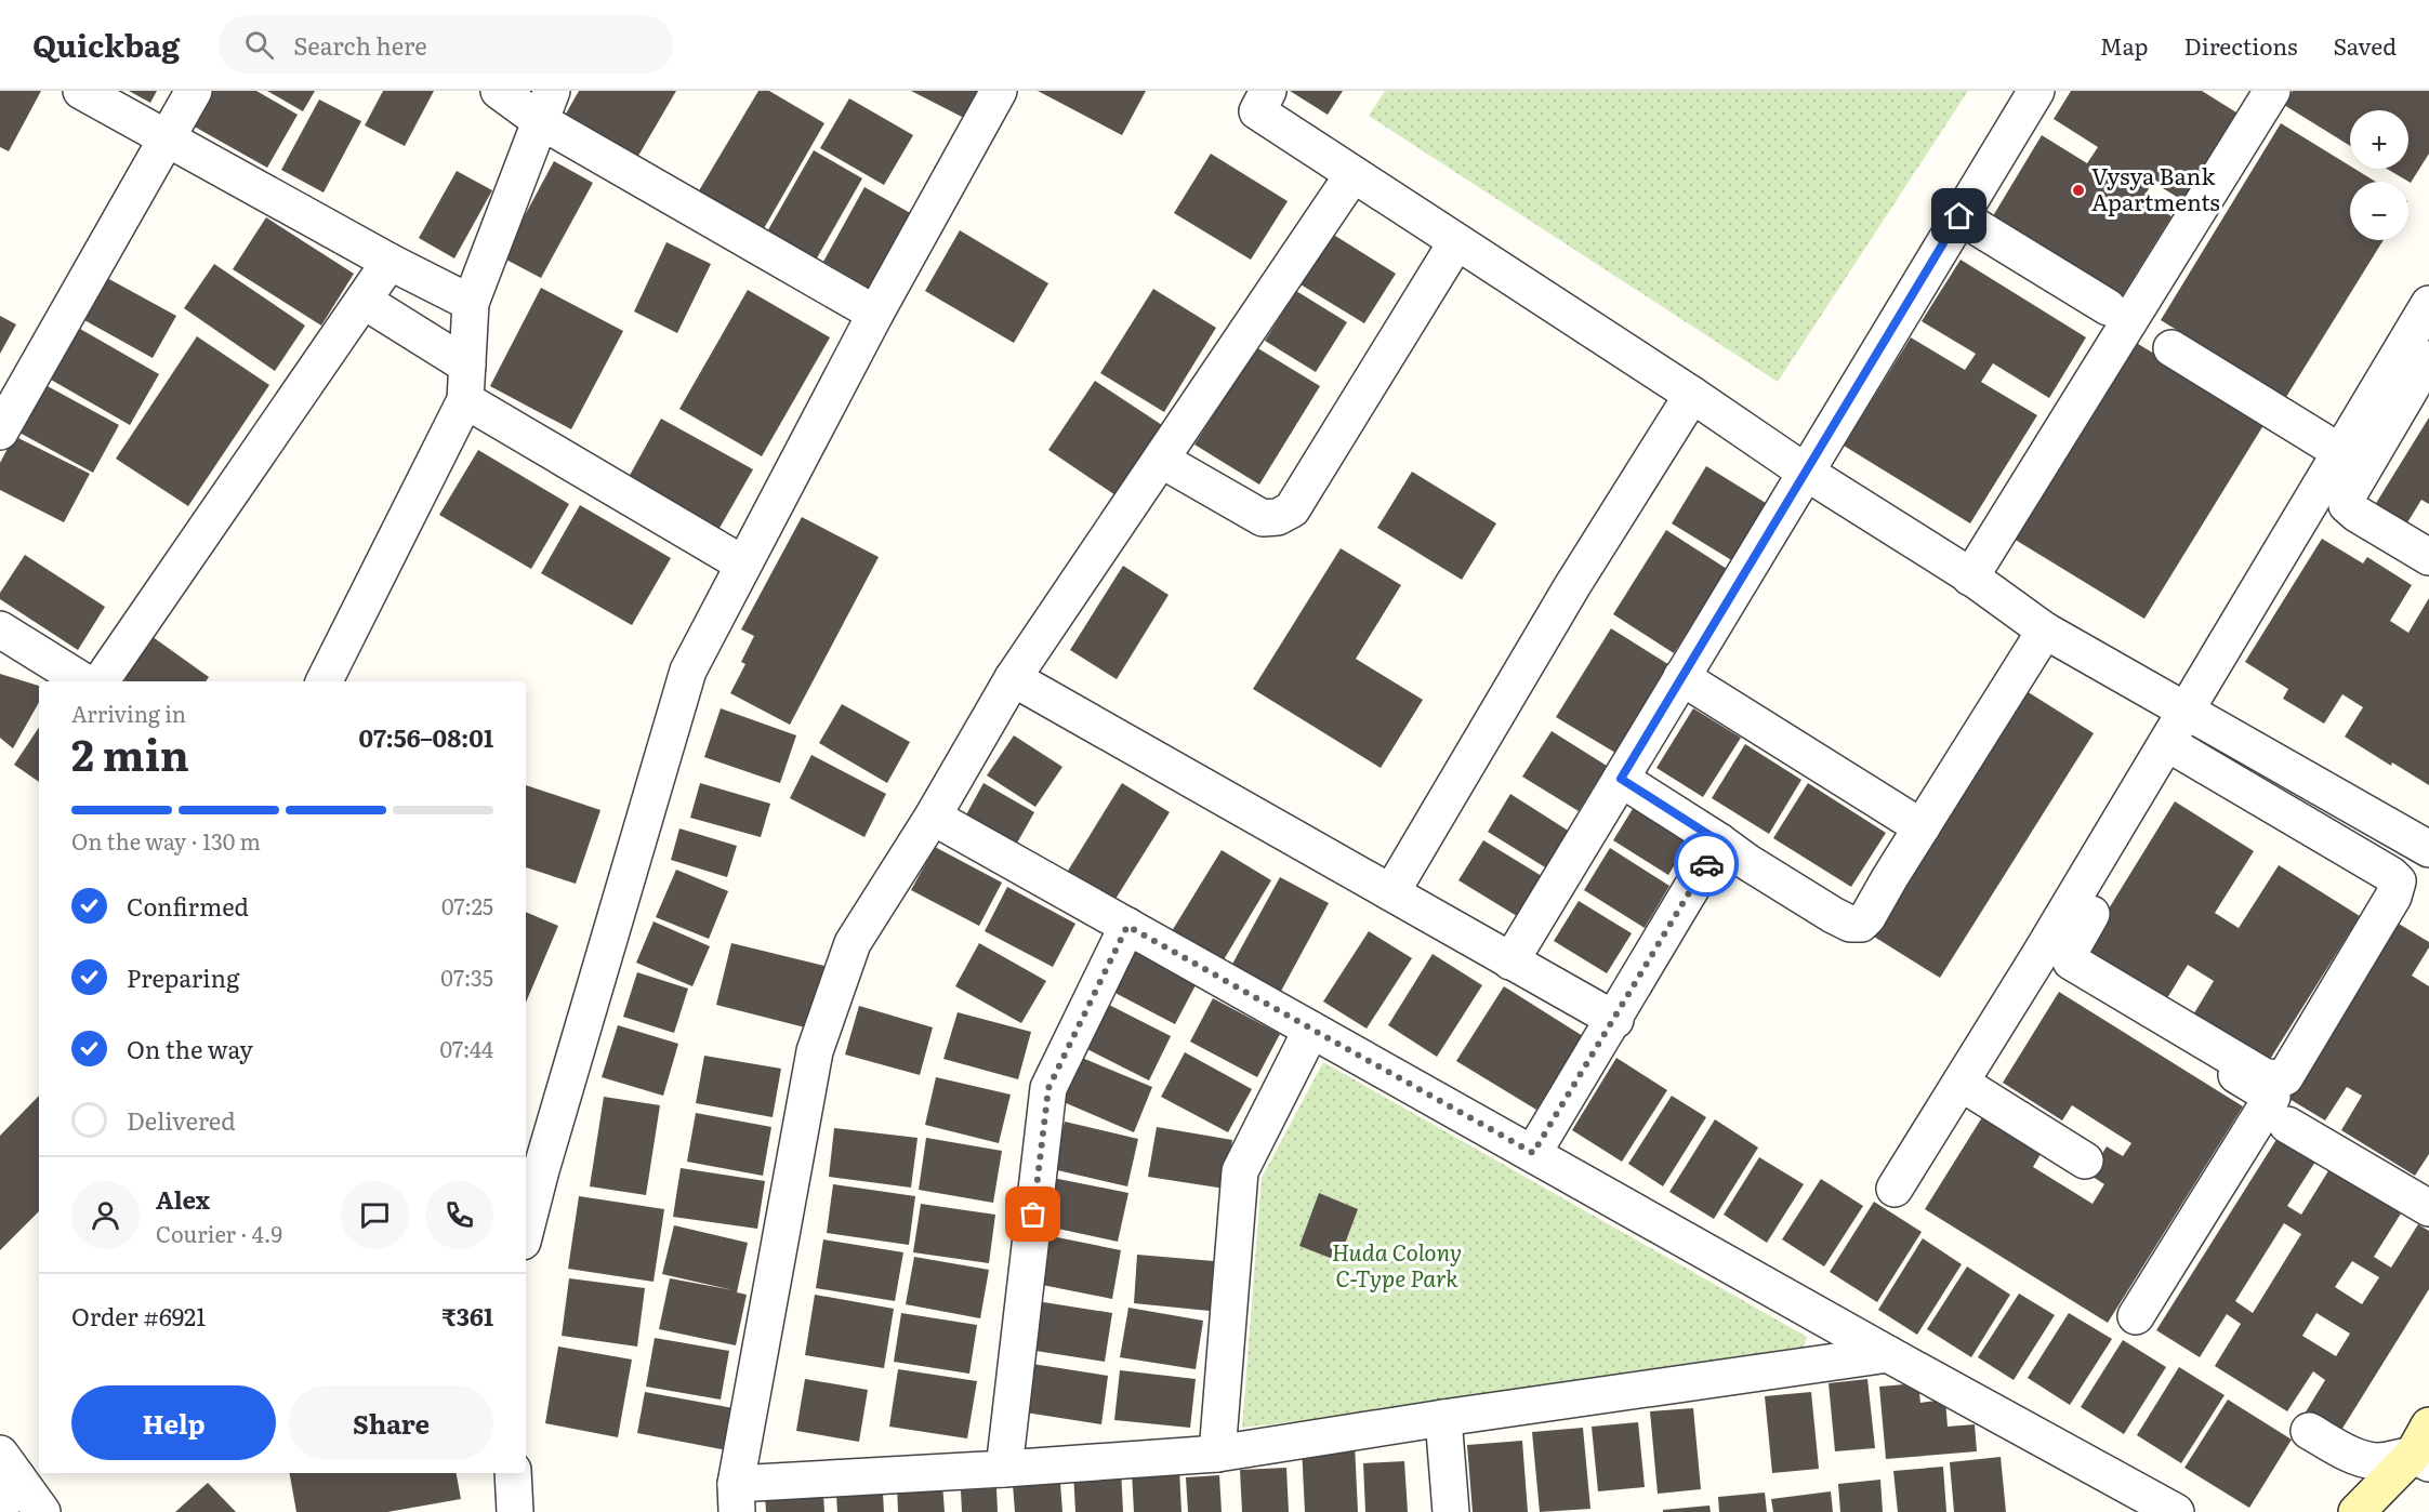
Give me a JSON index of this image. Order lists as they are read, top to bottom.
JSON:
{
  "parks": ["Huda Colony C-Type Park"],
  "places": ["Vysya Bank Apartments"],
  "page": {
    "header": "Quickbag",
    "search": "Search here",
    "nav": ["Map", "Directions", "Saved"],
    "map_buttons": ["+", "−"],
    "heading": ["2 min", "Arriving in", "07:56–08:01"],
    "panel": [
      "Alex",
      "Courier · 4.9",
      "Order #6921",
      "₹361"
    ],
    "bar": "On the way · 130 m",
    "list": [
      ["Confirmed", "07:25"],
      ["Preparing", "07:35"],
      ["On the way", "07:44"],
      "Delivered"
    ],
    "buttons": ["Help", "Share"]
  }
}
